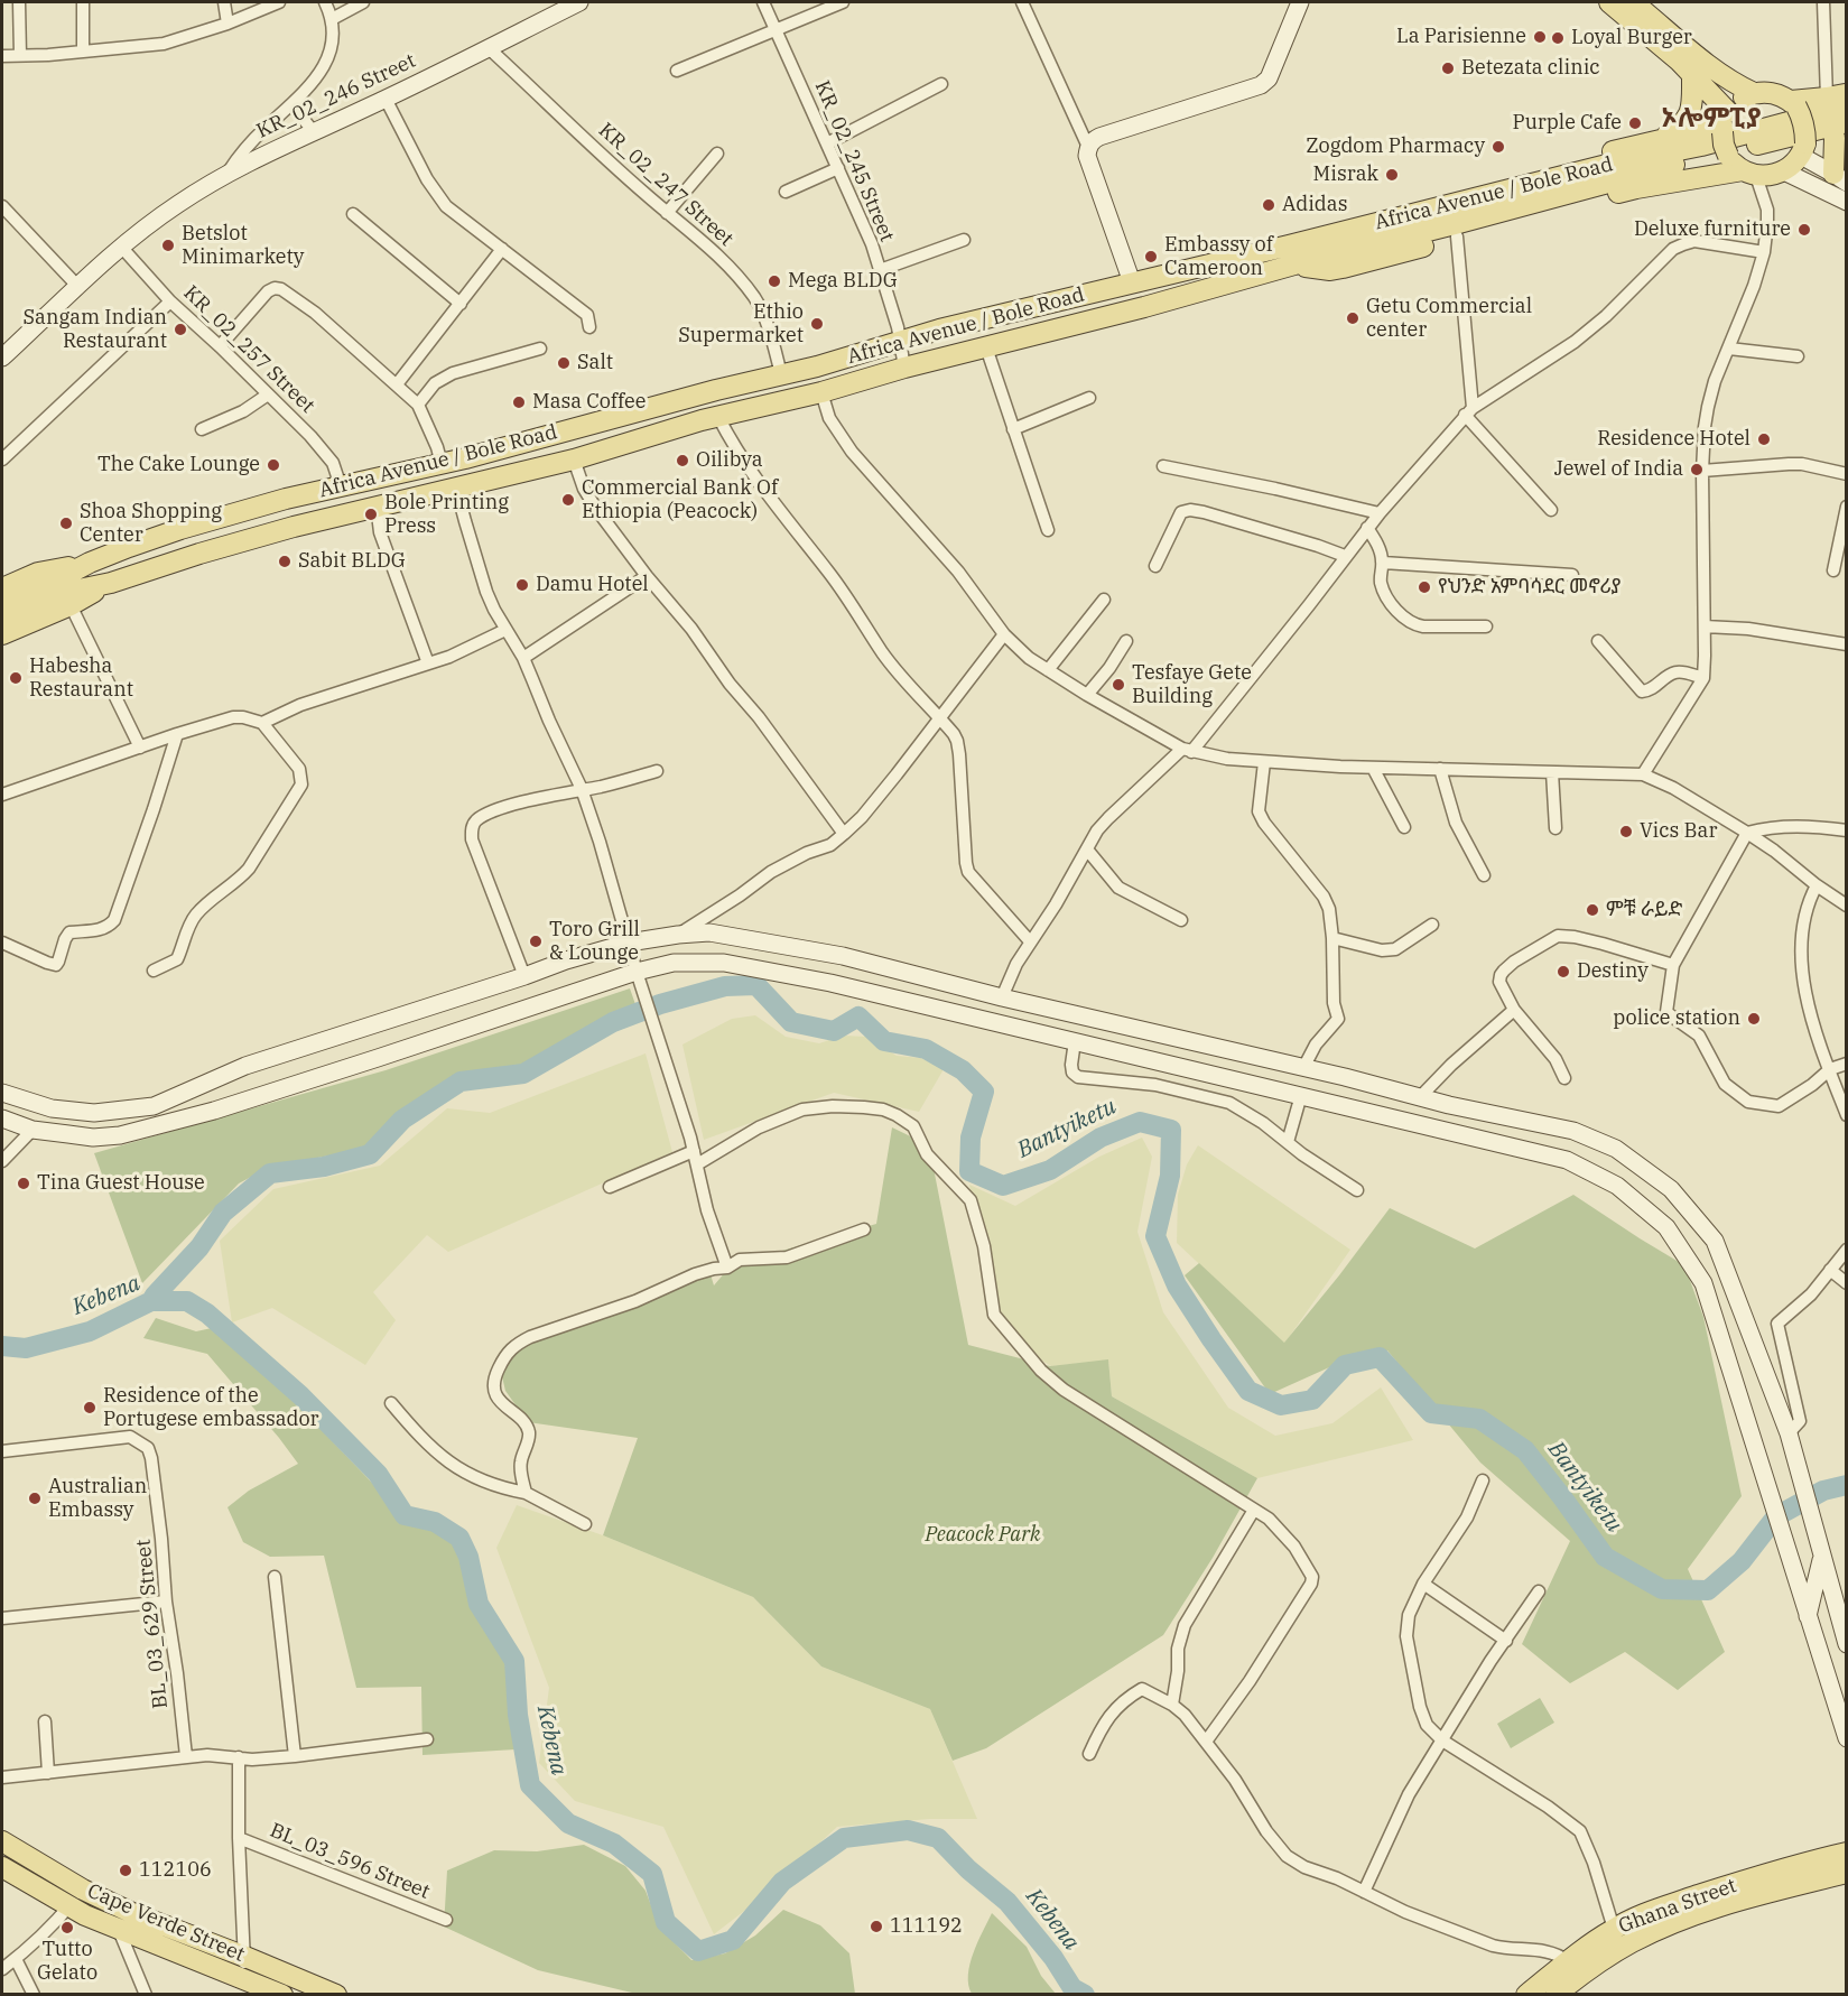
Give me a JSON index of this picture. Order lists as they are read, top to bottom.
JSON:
{
  "streets": {
    "main road": [
      "KR_02_246 Street",
      "Africa Avenue / Bole Road",
      "Ghana Street",
      "Cape Verde Street"
    ],
    "street": [
      "KR_02_245 Street",
      "KR_02_247 Street",
      "KR_02_257 Street",
      "BL_03_629 Street",
      "BL_03_596 Street"
    ]
  },
  "crossings": [
    ["KR_02_246 Street", "KR_02_247 Street"],
    ["KR_02_246 Street", "KR_02_257 Street"],
    ["KR_02_245 Street", "Africa Avenue / Bole Road"],
    ["KR_02_247 Street", "Africa Avenue / Bole Road"],
    ["Africa Avenue / Bole Road", "KR_02_257 Street"]
  ],
  "districts": ["ኦሎምፒያ"],
  "water": ["Bantyiketu", "Kebena"],
  "parks": ["Peacock Park"],
  "places": [
    "La Parisienne",
    "Loyal Burger",
    "Betezata clinic",
    "Purple Cafe",
    "Zogdom Pharmacy",
    "Misrak",
    "Adidas",
    "Deluxe furniture",
    "Betslot Minimarkety",
    "Embassy of Cameroon",
    "Mega BLDG",
    "Getu Commercial center",
    "Ethio Supermarket",
    "Sangam Indian Restaurant",
    "Salt",
    "Masa Coffee",
    "Residence Hotel",
    "Oilibya",
    "The Cake Lounge",
    "Jewel of India",
    "Commercial Bank Of Ethiopia (Peacock)",
    "Bole Printing Press",
    "Shoa Shopping Center",
    "Sabit BLDG",
    "Damu Hotel",
    "የህንድ አምባሳደር መኖሪያ",
    "Habesha Restaurant",
    "Tesfaye Gete Building",
    "Vics Bar",
    "ምቹ ራይድ",
    "Toro Grill & Lounge",
    "Destiny",
    "police station",
    "Tina Guest House",
    "Residence of the Portugese embassador",
    "Australian Embassy",
    "112106",
    "111192",
    "Tutto Gelato"
  ]
}
